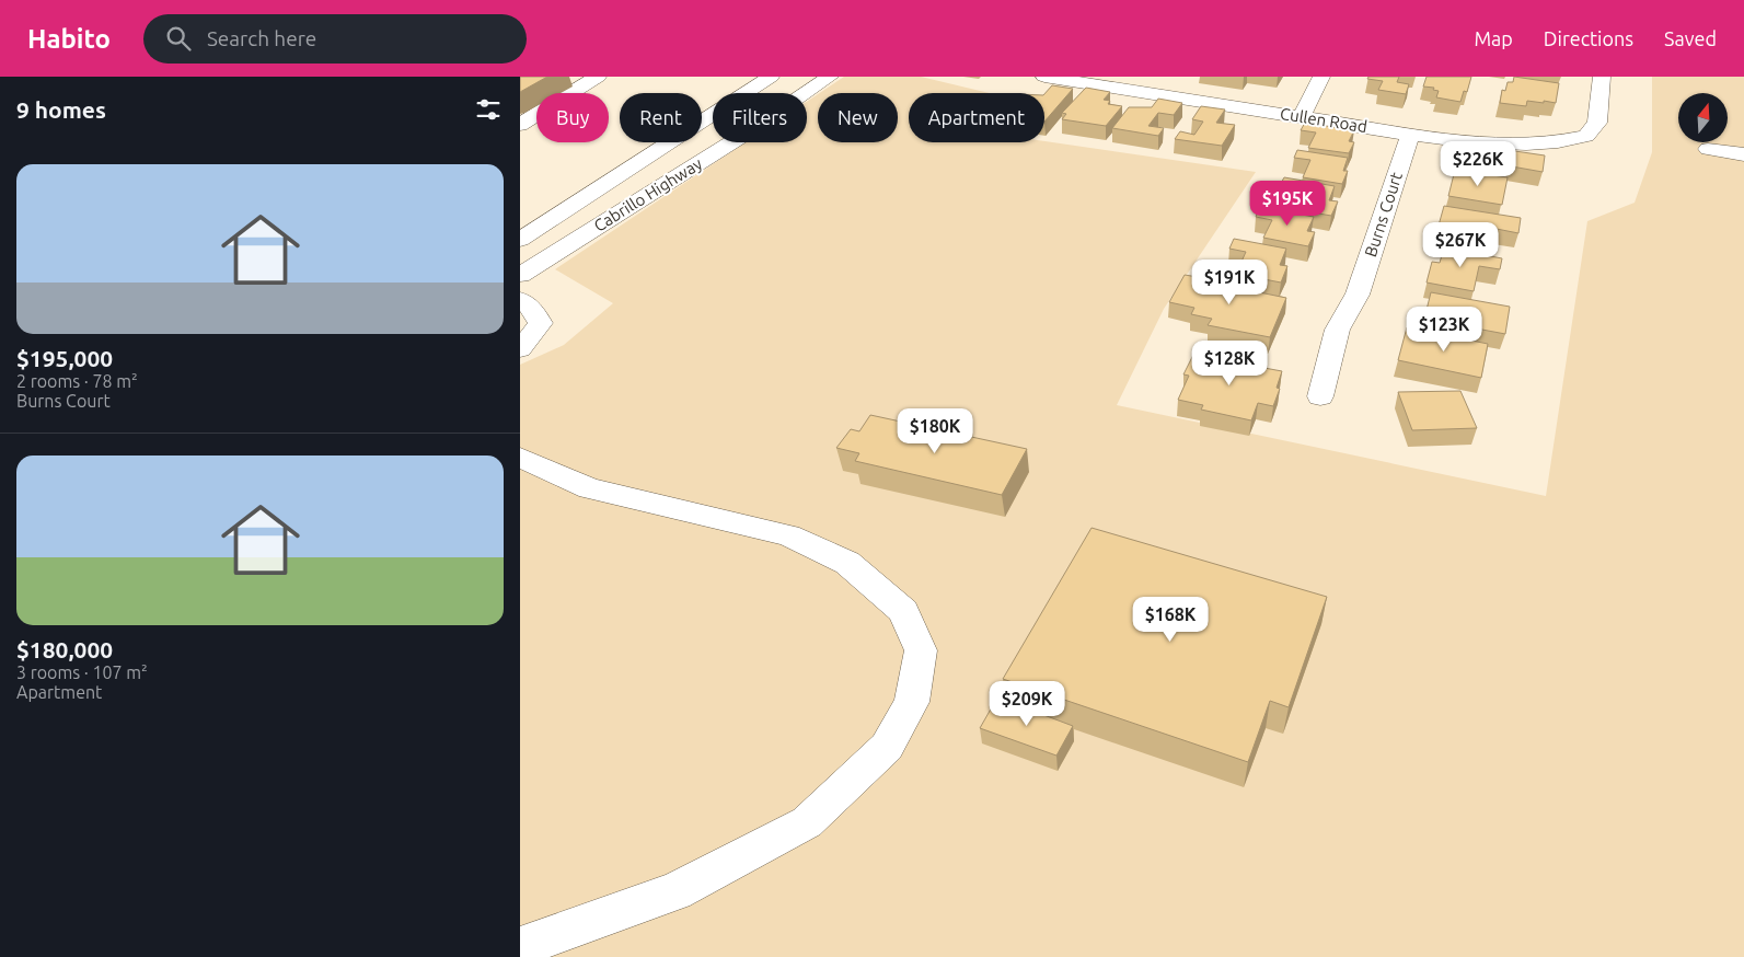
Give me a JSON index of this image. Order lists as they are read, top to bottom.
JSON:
{
  "streets": {
    "main road": ["Cullen Road", "Cabrillo Highway", "Burns Court"]
  },
  "crossings": [
    ["Cullen Road", "Burns Court"]
  ],
  "north": "top",
  "page": {
    "header": "Habito",
    "search": "Search here",
    "nav": ["Map", "Directions", "Saved"],
    "heading": "9 homes",
    "chip": [
      "Buy",
      "Rent",
      "Filters",
      "New",
      "Apartment"
    ],
    "price": [
      "$226K",
      "$195K",
      "$267K",
      "$191K",
      "$123K",
      "$128K",
      "$180K",
      "$168K",
      "$209K"
    ],
    "list": [
      {
        "name": "$195,000",
        "note": "2 rooms · 78 m² · Burns Court"
      },
      {
        "name": "$180,000",
        "note": "3 rooms · 107 m² · Apartment"
      }
    ]
  }
}
